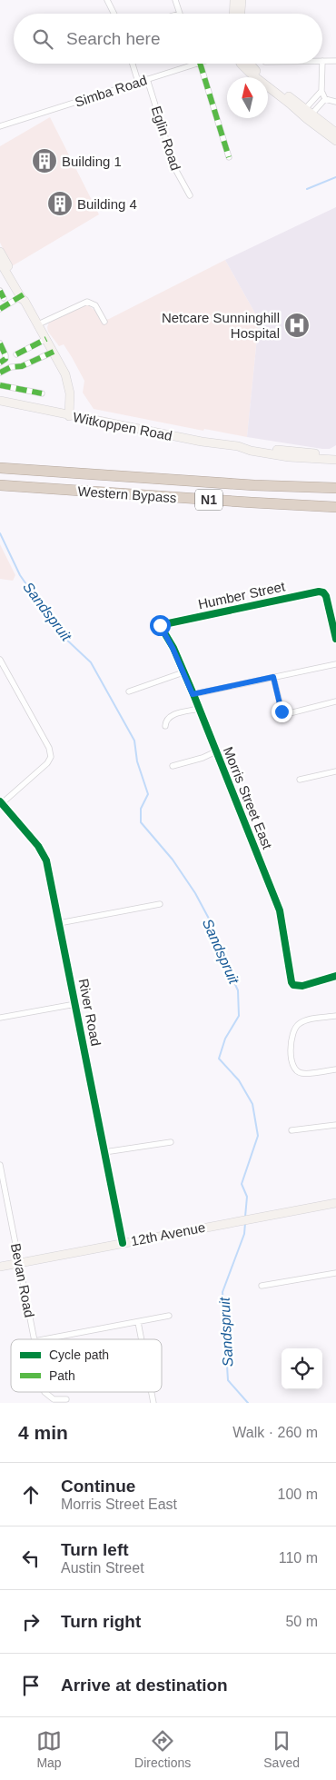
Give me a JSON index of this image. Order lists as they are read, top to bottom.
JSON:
{
  "streets": {
    "highway": ["Western Bypass", "N1"],
    "main road": ["Witkoppen Road", "12th Avenue"],
    "street": [
      "Simba Road",
      "Eglin Road",
      "Humber Street",
      "Morris Street East",
      "River Road",
      "Bevan Road"
    ]
  },
  "crossings": [
    ["Simba Road", "Eglin Road"],
    ["Humber Street", "Morris Street East"],
    ["River Road", "12th Avenue"],
    ["12th Avenue", "Bevan Road"]
  ],
  "water": ["Sandspruit"],
  "places": {
    "building": ["Building 1", "Building 4"],
    "hospital": ["Netcare Sunninghill Hospital"]
  },
  "legend": ["Cycle path", "Path"],
  "north": "top",
  "page": {
    "search": "Search here",
    "heading": ["4 min", "Walk · 260 m"],
    "list": [
      ["Continue", "Morris Street East", "100 m"],
      ["Turn left", "Austin Street", "110 m"],
      ["Turn right", "50 m"],
      "Arrive at destination"
    ],
    "nav": ["Map", "Directions", "Saved"]
  }
}
